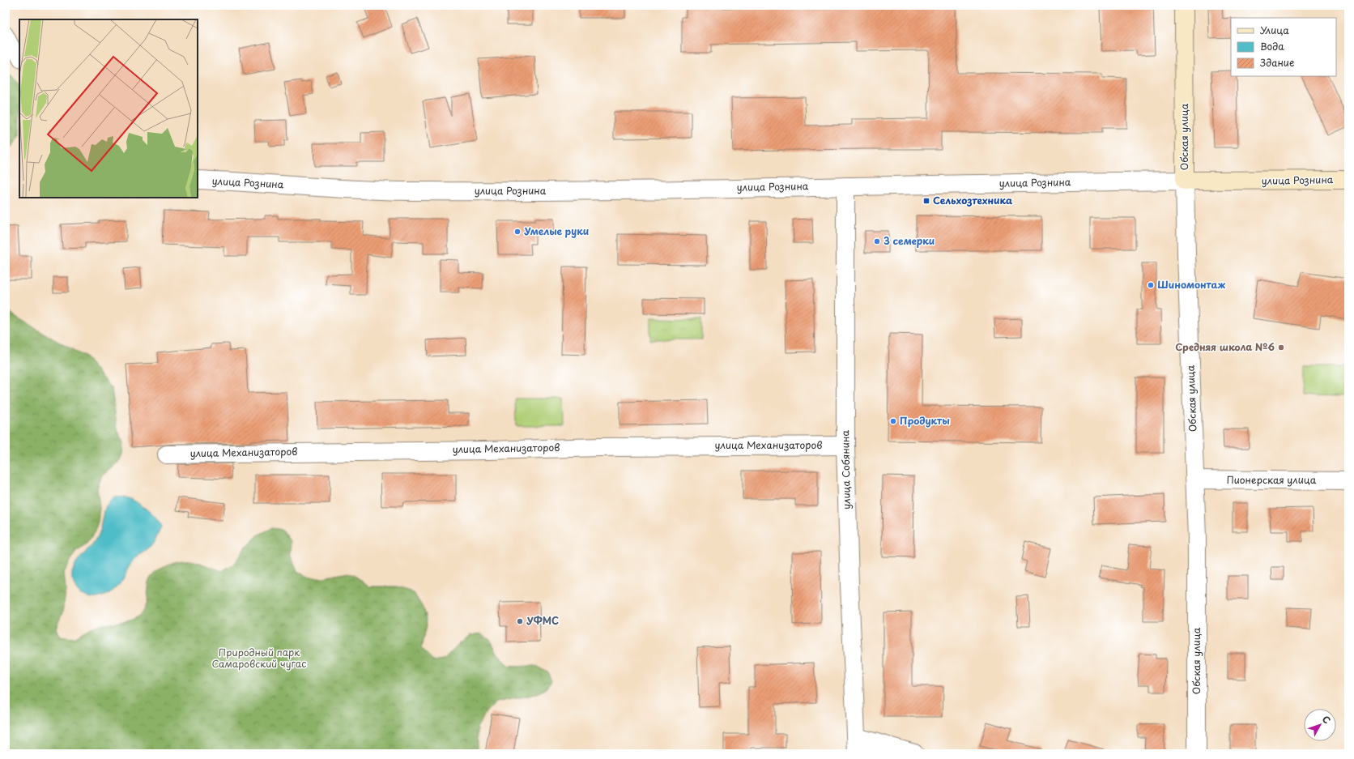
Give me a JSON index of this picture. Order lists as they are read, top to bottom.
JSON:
{
  "streets": {
    "main road": ["Обская улица", "улица Рознина"],
    "street": ["улица Механизаторов", "улица Собянина", "Пионерская улица"]
  },
  "crossings": [
    ["Обская улица", "улица Рознина"],
    ["Обская улица", "Пионерская улица"],
    ["улица Рознина", "улица Собянина"],
    ["улица Механизаторов", "улица Собянина"]
  ],
  "parks": ["Природный парк Самаровский чугас"],
  "places": {
    "transit": ["Сельхозтехника"],
    "other": [
      "Умелые руки",
      "3 семерки",
      "Шиномонтаж",
      "Средняя школа №6",
      "Продукты",
      "УФМС"
    ]
  },
  "legend": ["Улица", "Вода", "Здание"],
  "north": "top right"
}
